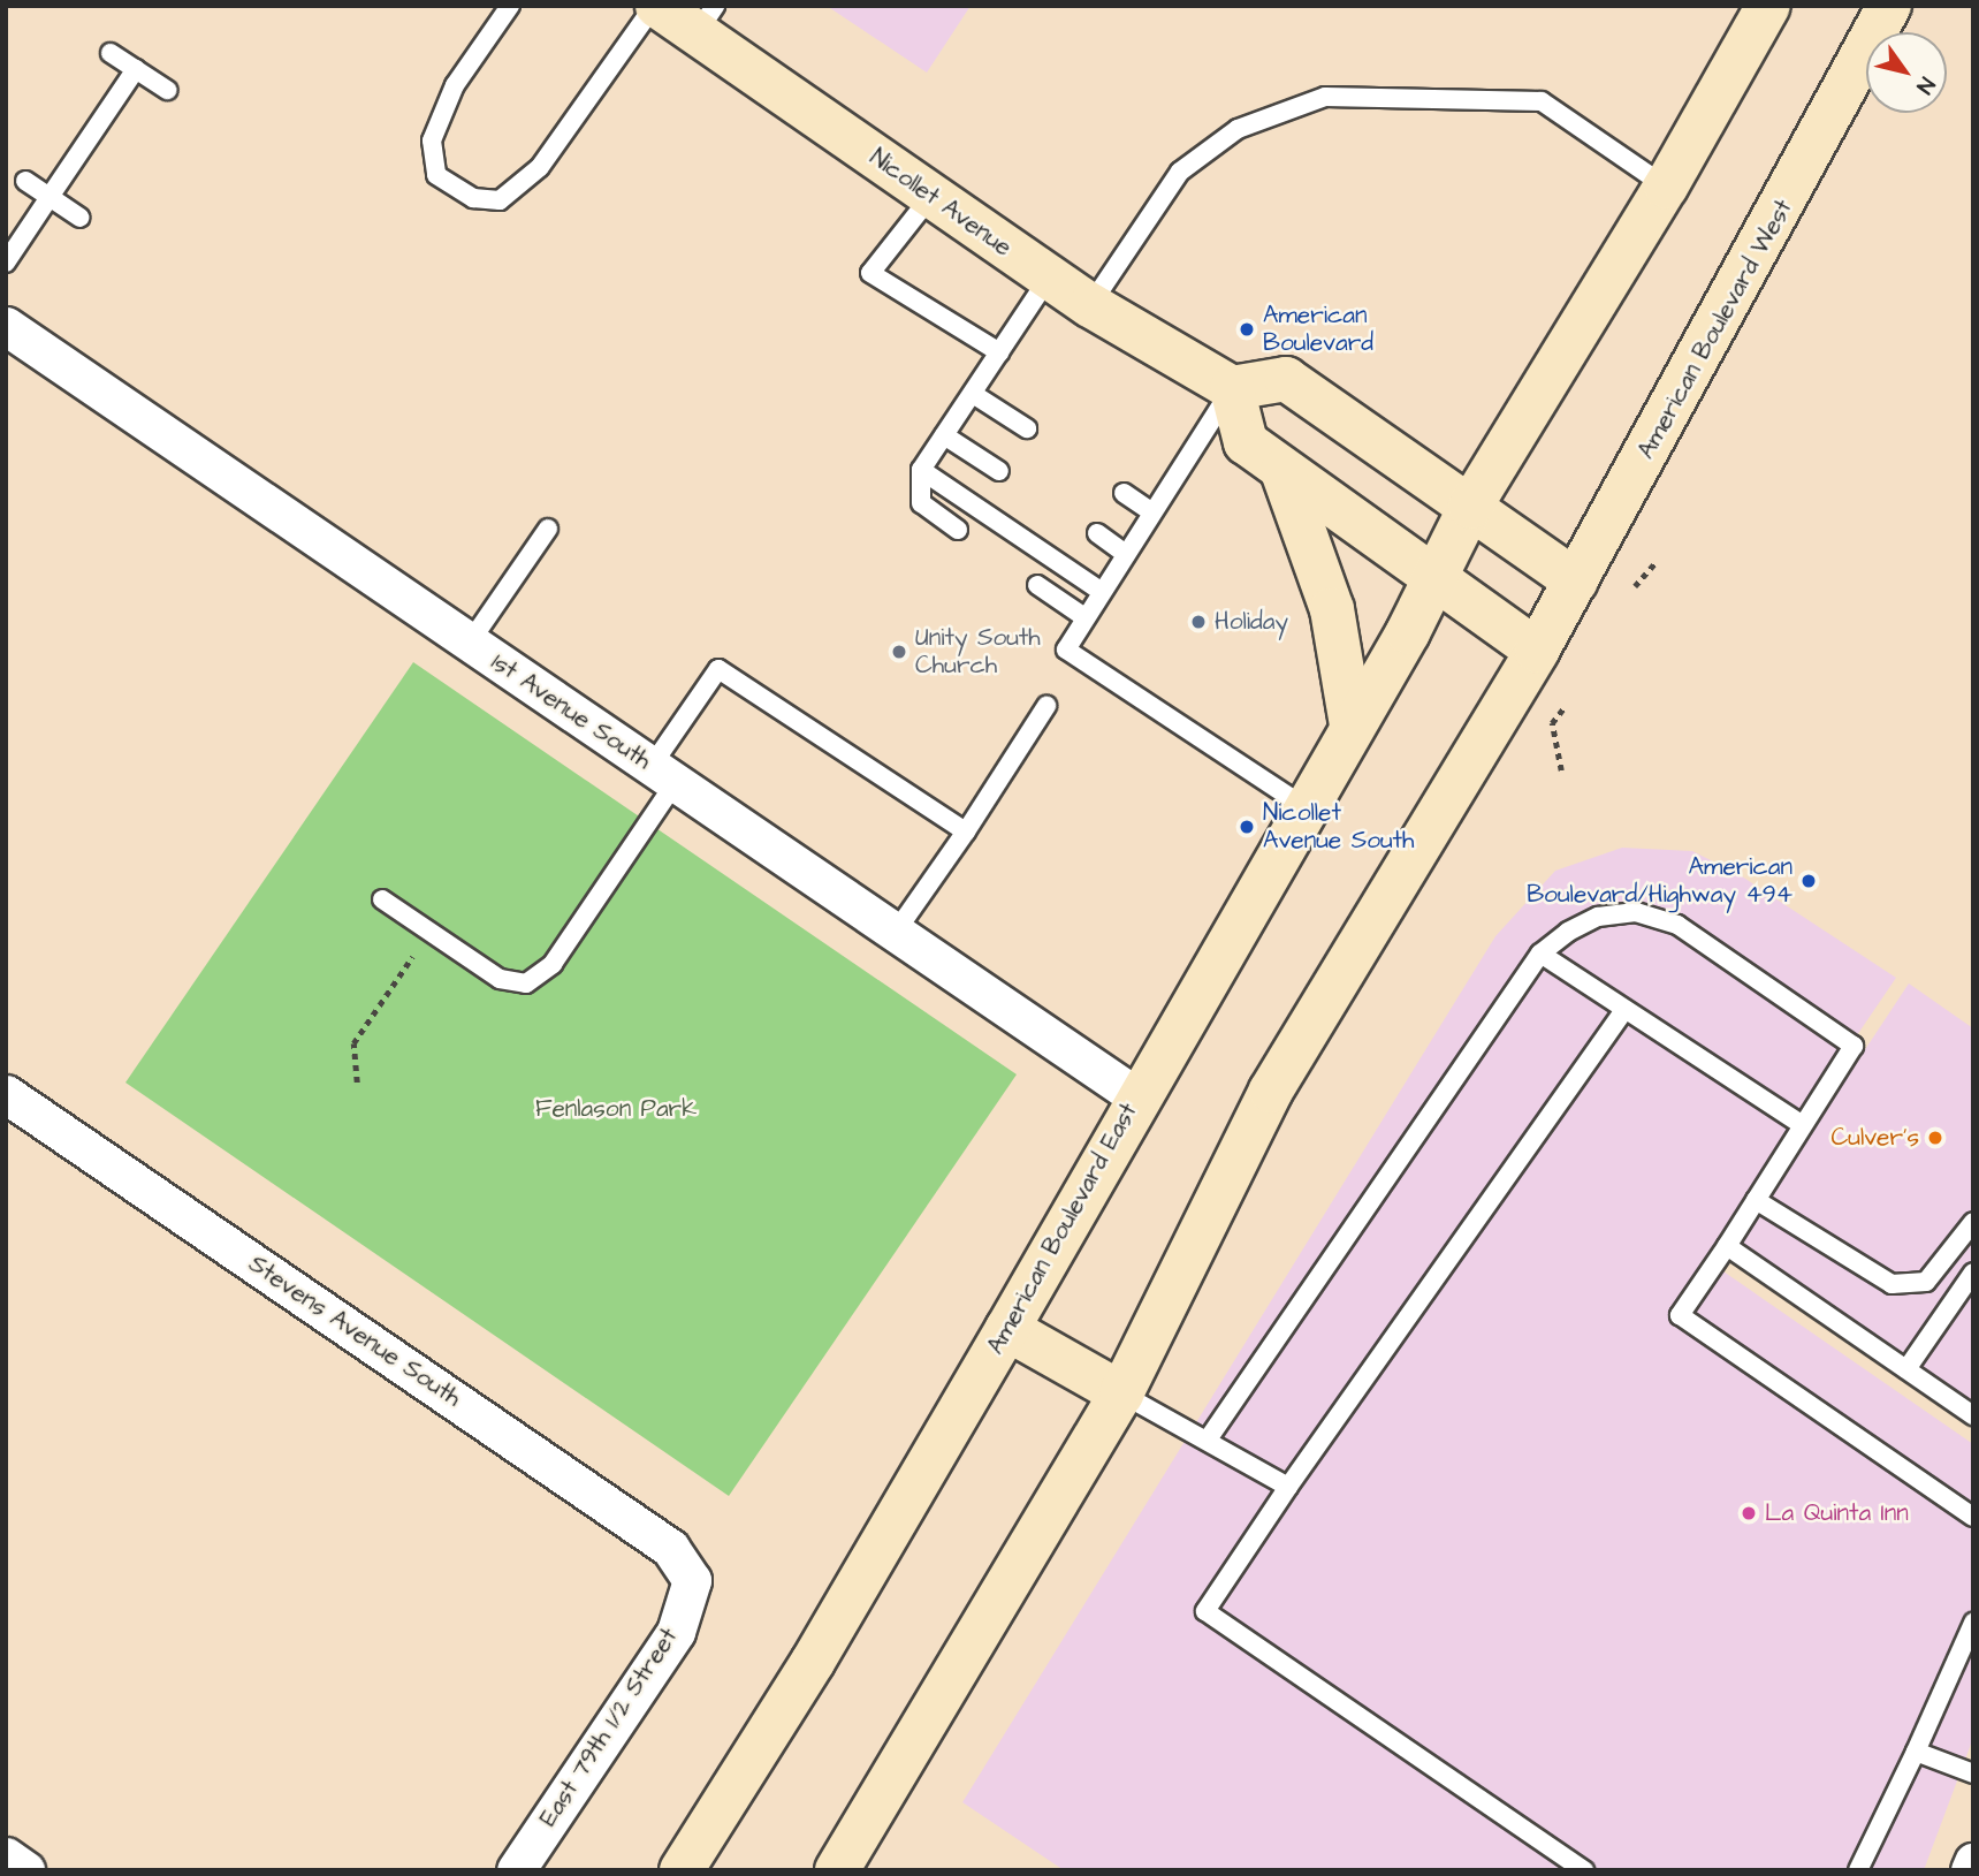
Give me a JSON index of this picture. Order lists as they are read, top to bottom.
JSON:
{
  "streets": {
    "main road": ["Nicollet Avenue", "American Boulevard West", "American Boulevard East"],
    "street": ["1st Avenue South", "Stevens Avenue South", "East 79th 1/2 Street"]
  },
  "crossings": [
    ["1st Avenue South", "American Boulevard East"],
    ["Stevens Avenue South", "East 79th 1/2 Street"]
  ],
  "parks": ["Fenlason Park"],
  "places": [
    "American Boulevard",
    "Holiday",
    "Unity South Church",
    "Nicollet Avenue South",
    "American Boulevard/Highway 494",
    "Culver's",
    "La Quinta Inn"
  ],
  "north": "bottom right"
}
